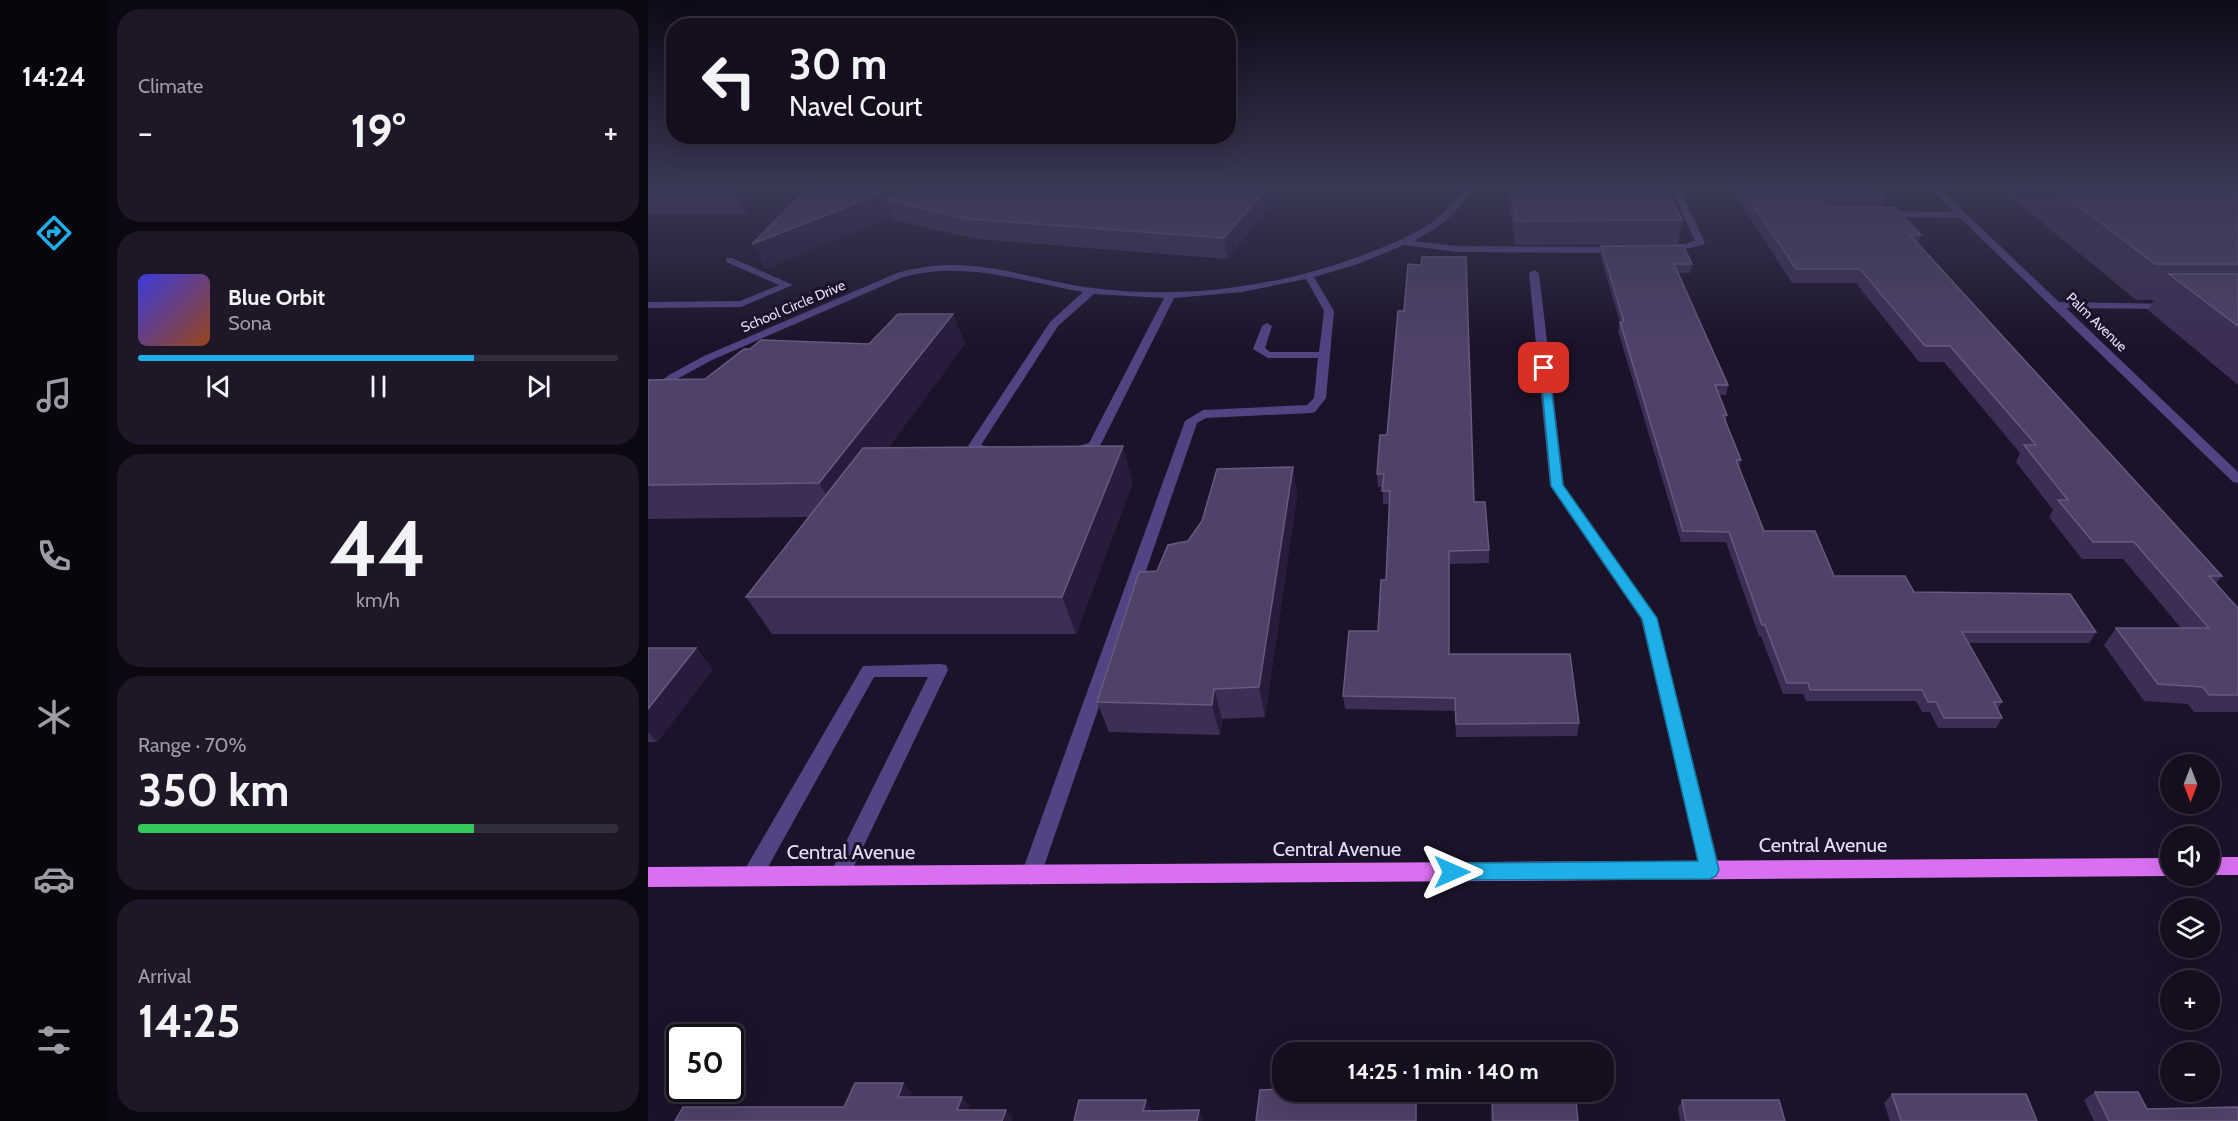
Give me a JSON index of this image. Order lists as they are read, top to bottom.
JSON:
{
  "streets": {
    "main road": ["Central Avenue"],
    "street": ["School Circle Drive", "Palm Avenue"]
  },
  "north": "bottom",
  "page": {
    "tabs": "14:24",
    "tile": [
      "Climate",
      ["44", "km/h"],
      ["Range · 70%", "350 km"],
      ["Arrival", "14:25"]
    ],
    "turn": ["30 m", "Navel Court"],
    "heat": ["−", "19°", "+"],
    "song": ["Blue Orbit", "Sona"],
    "map_buttons": ["+", "−"],
    "limit": "50",
    "trip": "14:25 · 1 min · 140 m"
  }
}
